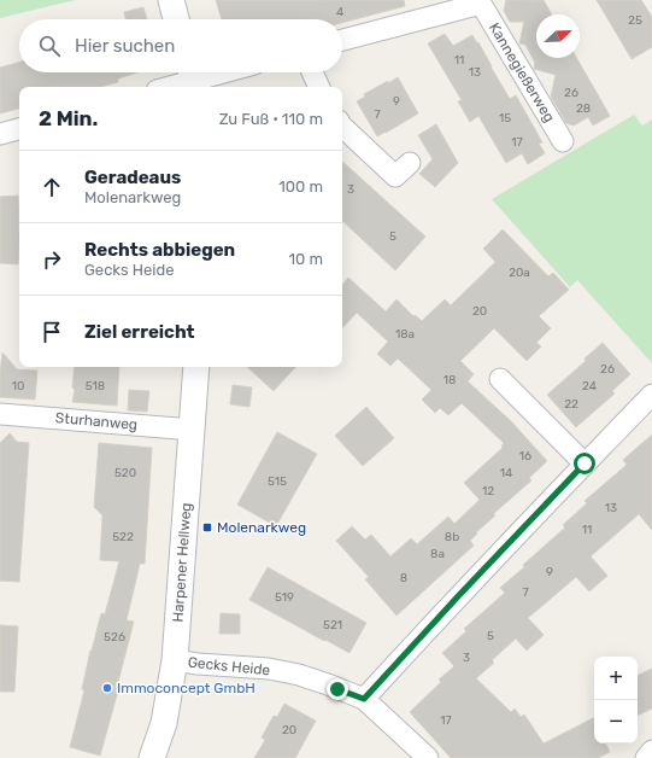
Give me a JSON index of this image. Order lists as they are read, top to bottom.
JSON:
{
  "streets": {
    "street": [
      "Kannegießerweg",
      "Sturhanweg",
      "Harpener Hellweg",
      "Gecks Heide"
    ]
  },
  "crossings": [
    ["Sturhanweg", "Harpener Hellweg"],
    ["Harpener Hellweg", "Gecks Heide"]
  ],
  "places": {
    "transit": ["Molenarkweg"],
    "other": ["Immoconcept GmbH"]
  },
  "house_numbers": [
    "4",
    "25",
    "11",
    "13",
    "26",
    "9",
    "28",
    "7",
    "15",
    "17",
    "3",
    "5",
    "20a",
    "20",
    "18a",
    "26",
    "18",
    "10",
    "518",
    "24",
    "22",
    "16",
    "520",
    "14",
    "515",
    "12",
    "13",
    "11",
    "522",
    "8b",
    "8a",
    "9",
    "8",
    "7",
    "519",
    "521",
    "5",
    "526",
    "3",
    "17",
    "20"
  ],
  "north": "top right",
  "page": {
    "search": "Hier suchen",
    "heading": ["2 Min.", "Zu Fuß · 110 m"],
    "list": [
      ["Geradeaus", "Molenarkweg", "100 m"],
      ["Rechts abbiegen", "Gecks Heide", "10 m"],
      "Ziel erreicht"
    ],
    "map_buttons": ["+", "−"]
  }
}
